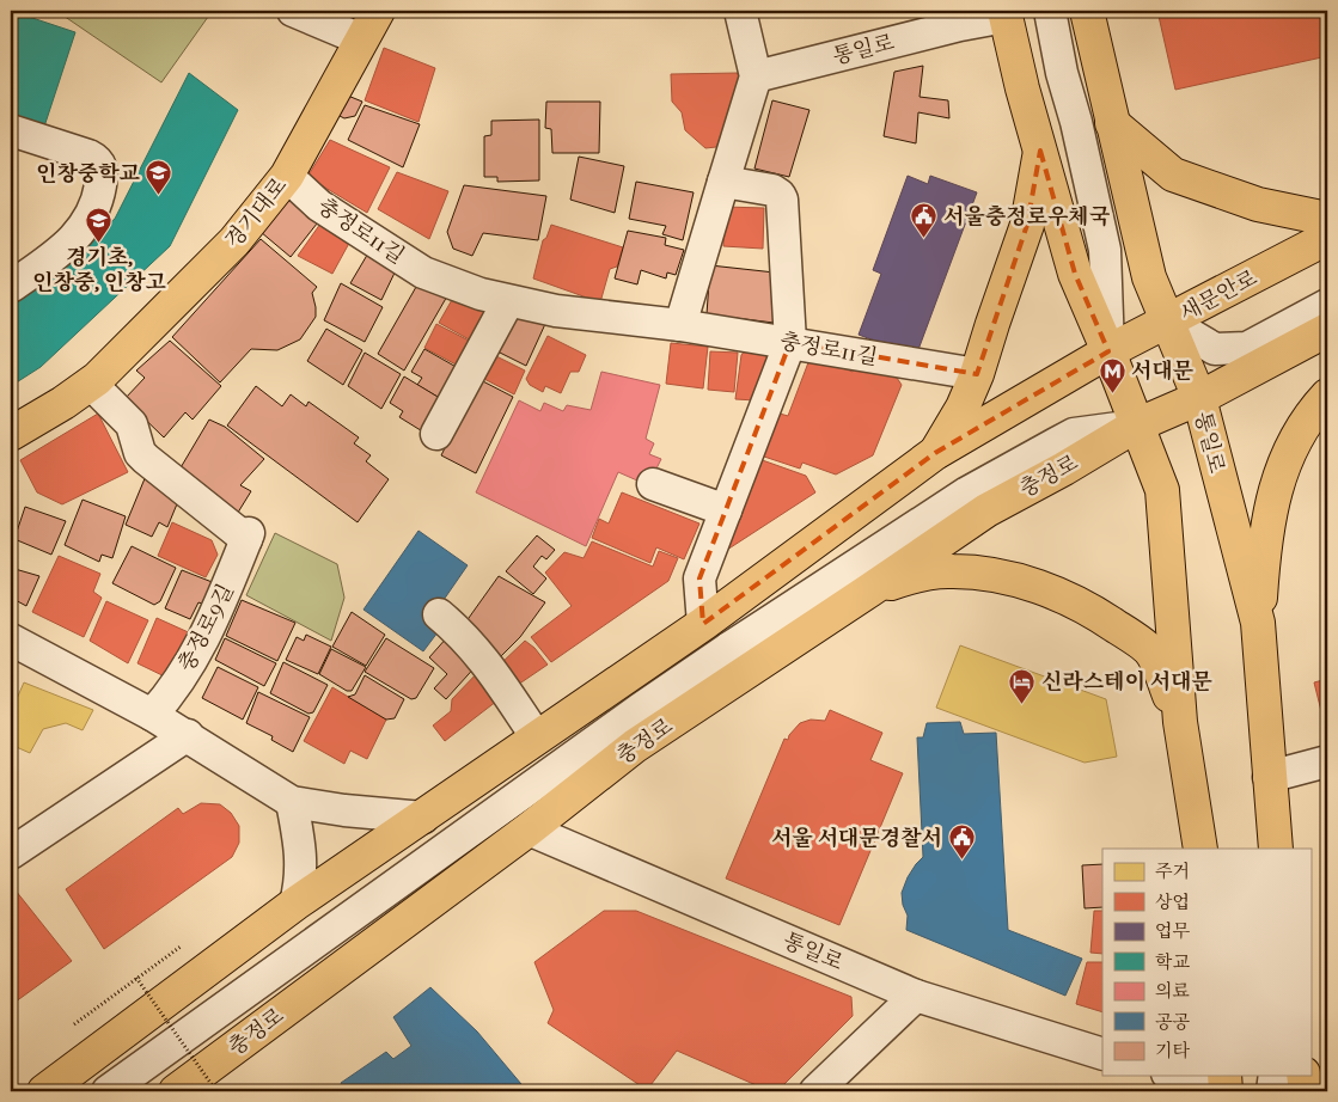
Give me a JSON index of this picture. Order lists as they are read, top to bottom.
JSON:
{
  "streets": {
    "main road": [
      "통일로",
      "경기대로",
      "새문안로",
      "충정로"
    ],
    "street": ["충정로11길", "충정로9길"]
  },
  "crossings": [
    ["통일로", "새문안로"],
    ["통일로", "충정로"],
    ["경기대로", "충정로11길"],
    ["경기대로", "충정로9길"]
  ],
  "places": {
    "school or university": ["인창중학교", "경기초, 인창중, 인창고"],
    "public building": ["서울충정로우체국", "서울 서대문경찰서"],
    "metro station": ["서대문"],
    "hotel": ["신라스테이 서대문"]
  },
  "legend": [
    "주거",
    "상업",
    "업무",
    "학교",
    "의료",
    "공공",
    "기타"
  ]
}
